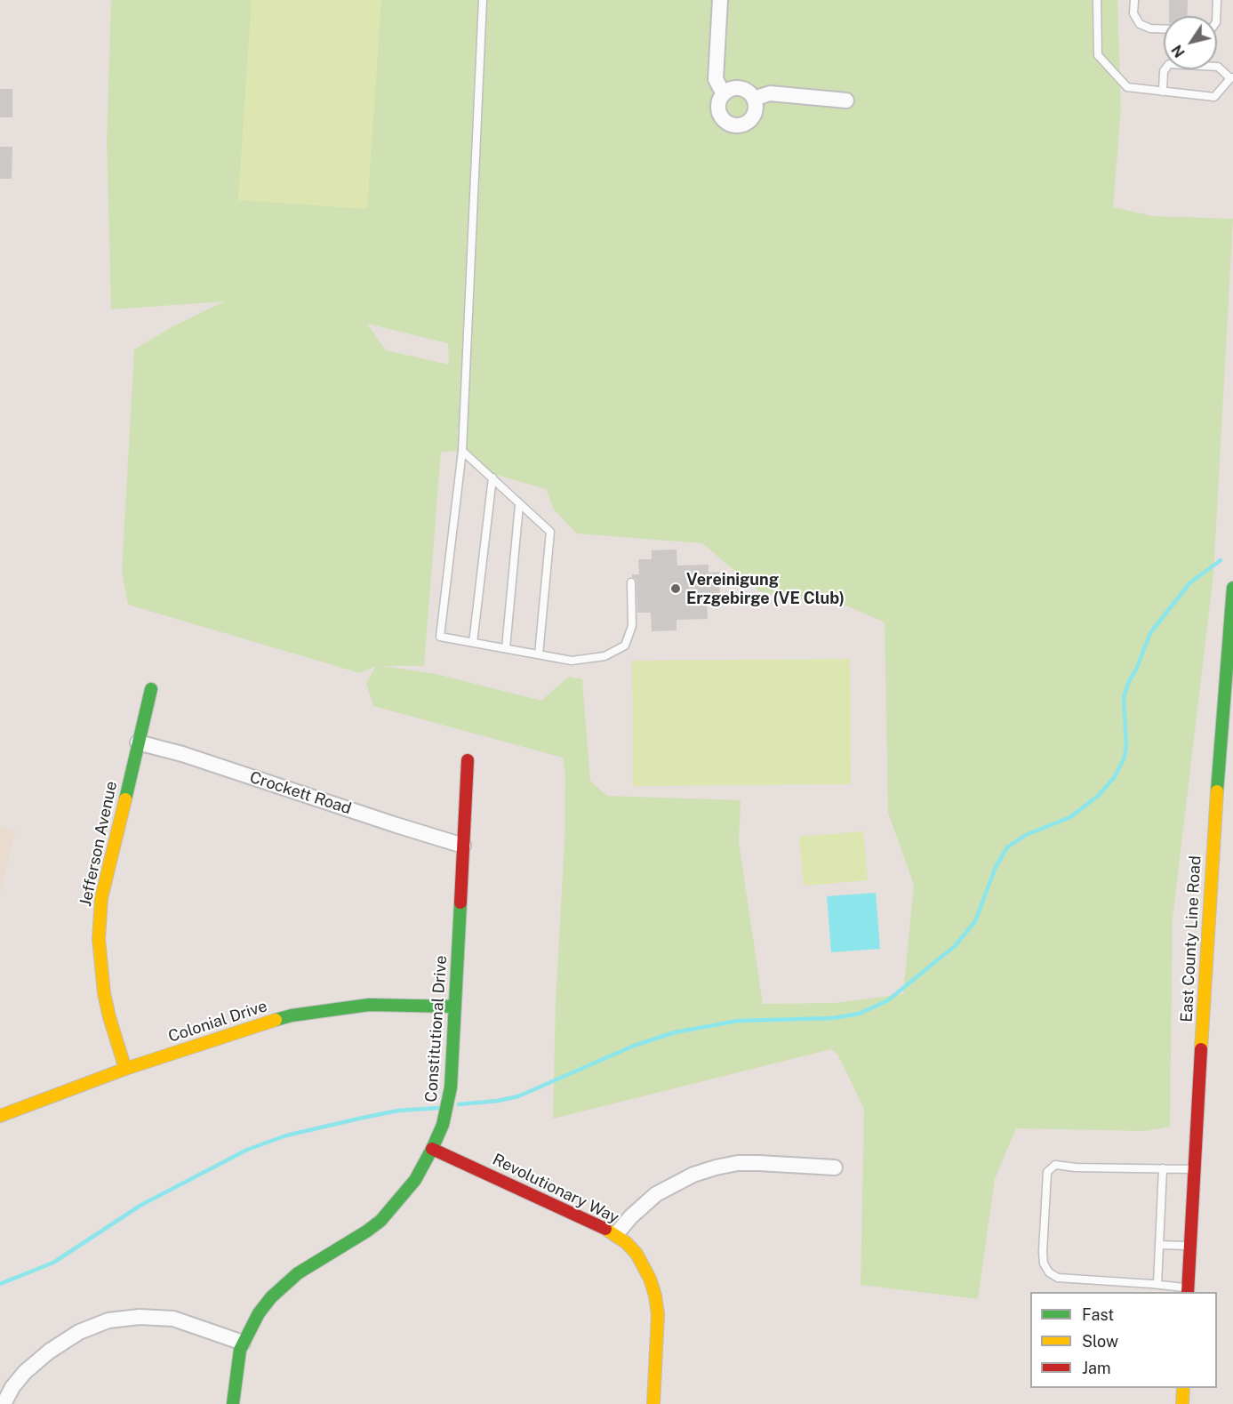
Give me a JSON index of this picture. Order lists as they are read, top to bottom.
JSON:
{
  "streets": {
    "street": [
      "Crockett Road",
      "Jefferson Avenue",
      "East County Line Road",
      "Colonial Drive",
      "Constitutional Drive",
      "Revolutionary Way"
    ]
  },
  "crossings": [
    ["Crockett Road", "Jefferson Avenue"],
    ["Crockett Road", "Constitutional Drive"],
    ["Jefferson Avenue", "Colonial Drive"],
    ["Colonial Drive", "Constitutional Drive"],
    ["Constitutional Drive", "Revolutionary Way"]
  ],
  "places": ["Vereinigung Erzgebirge (VE Club)"],
  "legend": ["Fast", "Slow", "Jam"],
  "north": "bottom left"
}
